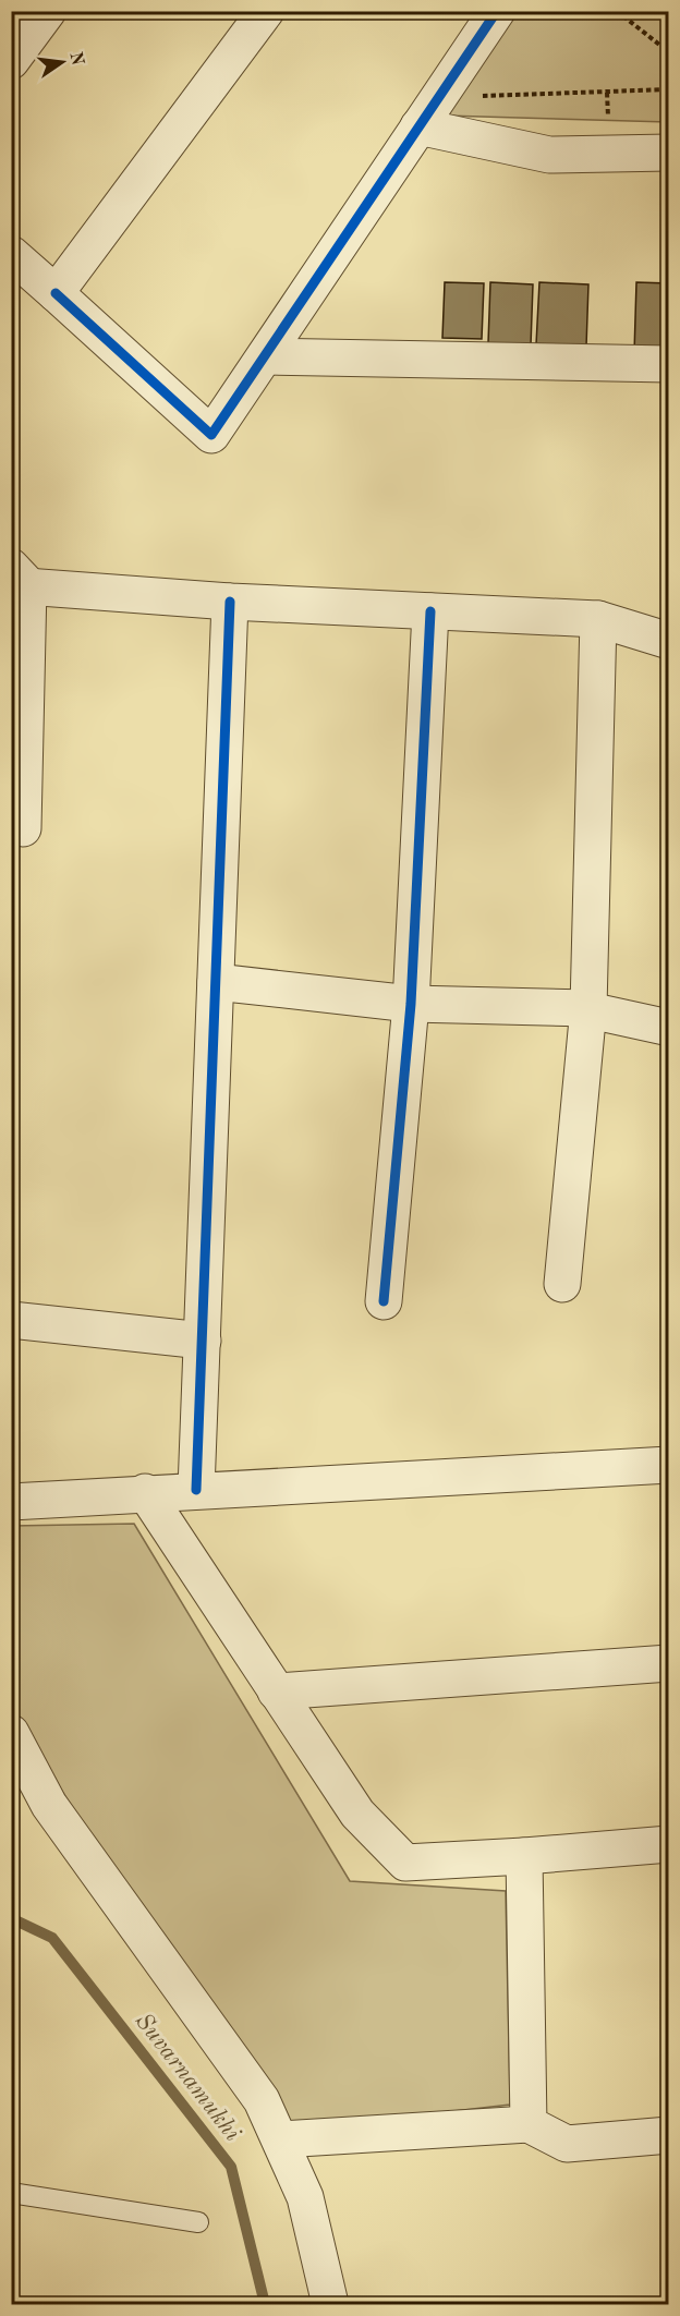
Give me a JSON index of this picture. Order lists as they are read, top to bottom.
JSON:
{
  "water": ["Suvarnamukhi"],
  "north": "right"
}
